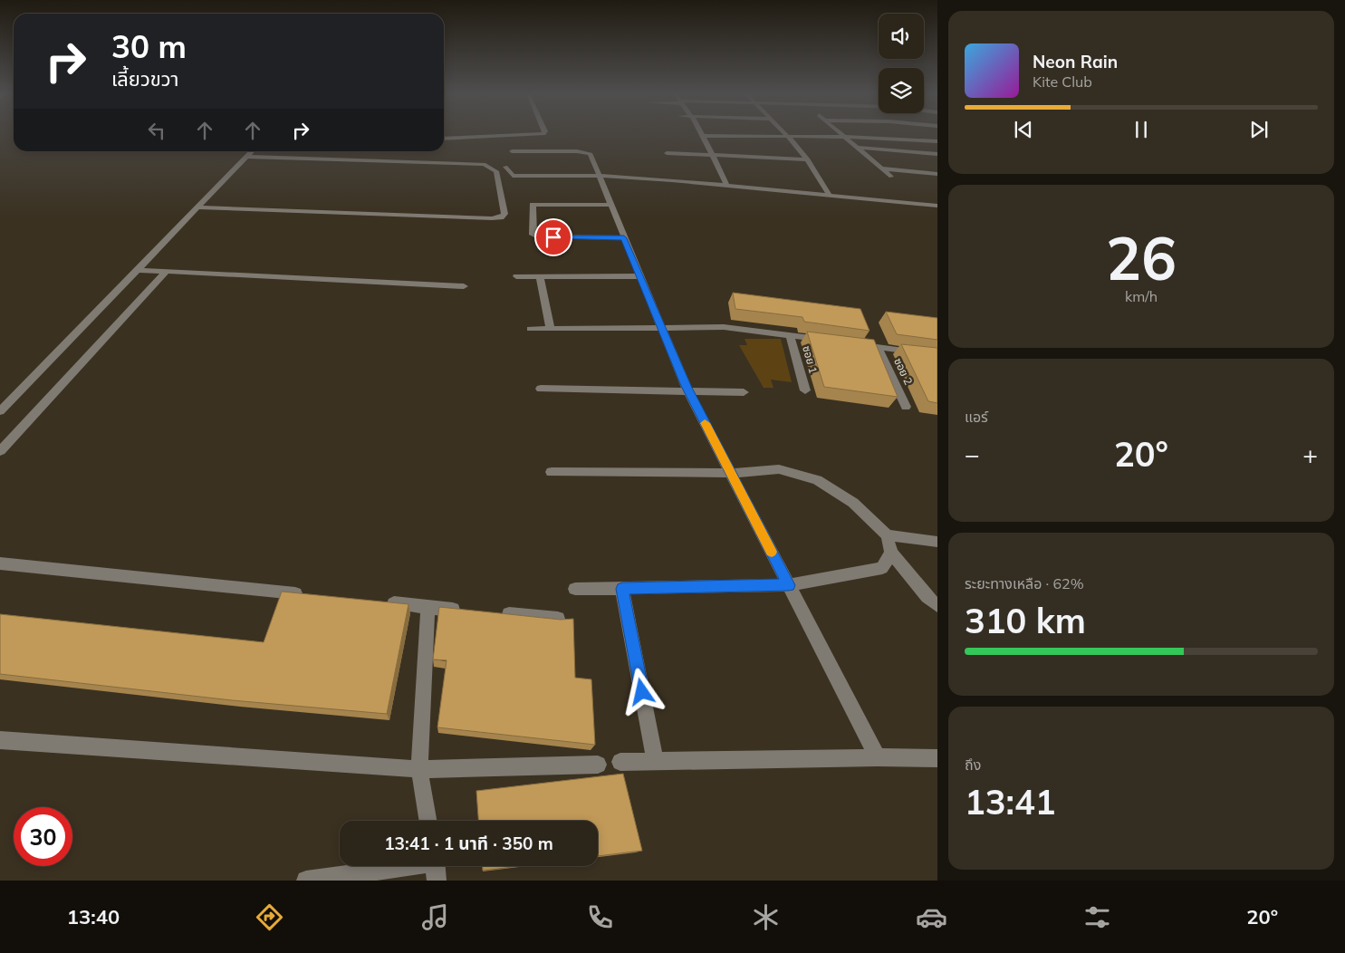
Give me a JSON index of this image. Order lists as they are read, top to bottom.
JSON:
{
  "streets": {
    "street": ["ซอย 1", "ซอย 2"]
  },
  "page": {
    "turn": ["30 m", "เลี้ยวขวา"],
    "song": ["Neon Rain", "Kite Club"],
    "tile": [
      ["26", "km/h"],
      "แอร์",
      ["ระยะทางเหลือ · 62%", "310 km"],
      ["ถึง", "13:41"]
    ],
    "heat": ["−", "20°", "+"],
    "limit": "30",
    "trip": "13:41 · 1 นาที · 350 m",
    "tabs": ["13:40", "20°"]
  }
}
